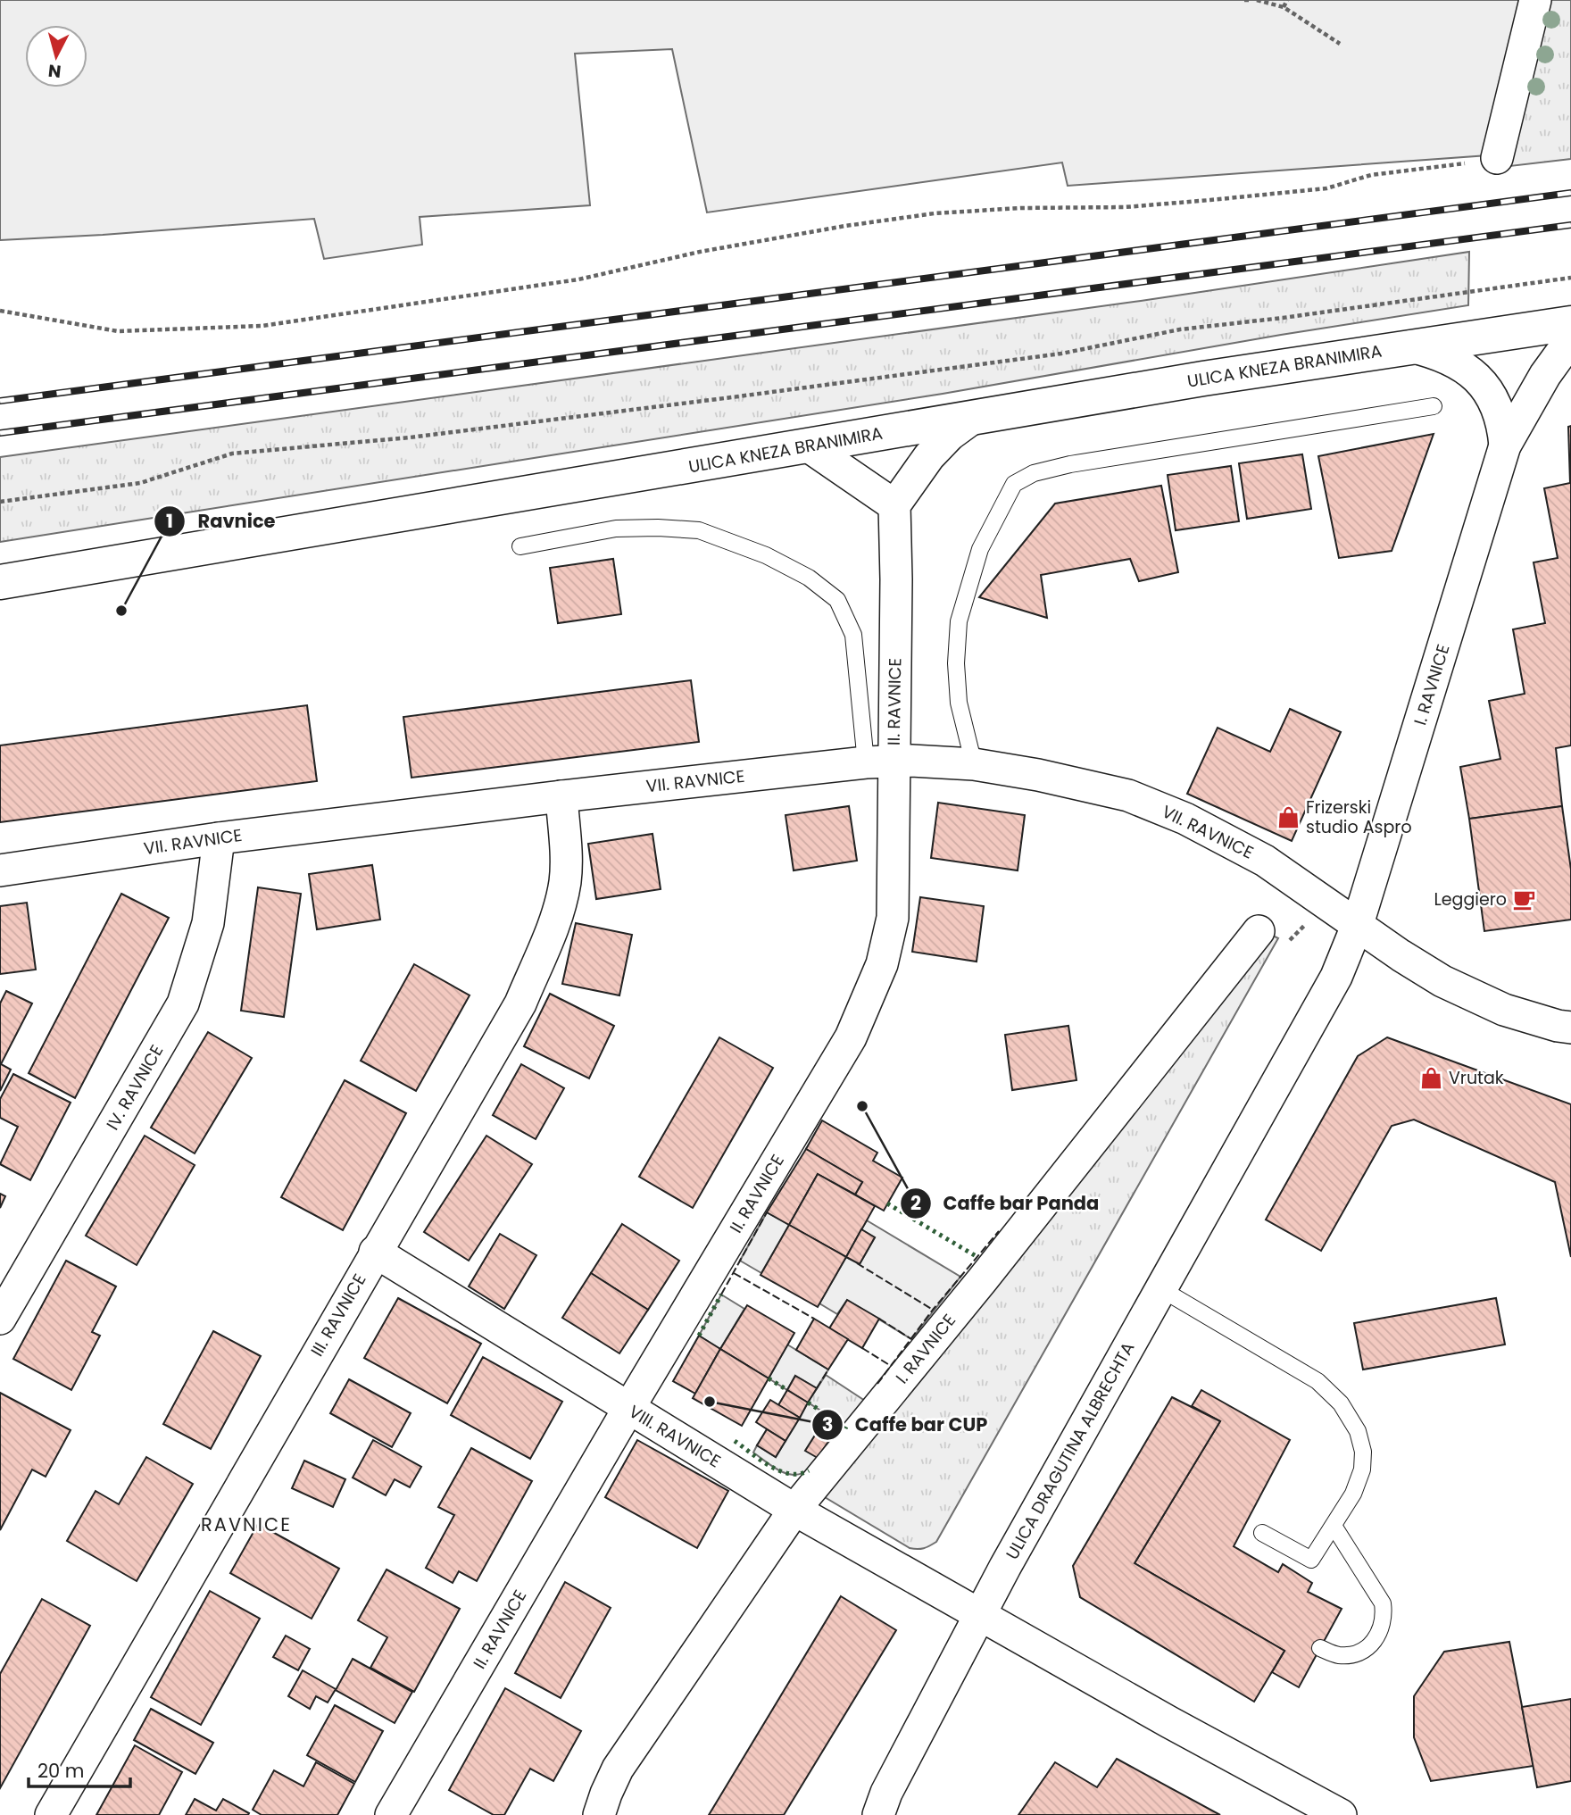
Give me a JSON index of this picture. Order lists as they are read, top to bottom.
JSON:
{
  "streets": {
    "main road": ["ULICA KNEZA BRANIMIRA"],
    "street": [
      "I. RAVNICE",
      "II. RAVNICE",
      "VII. RAVNICE",
      "IV. RAVNICE",
      "III. RAVNICE",
      "VIII. RAVNICE",
      "ULICA DRAGUTINA ALBRECHTA"
    ]
  },
  "crossings": [
    ["ULICA KNEZA BRANIMIRA", "I. RAVNICE"],
    ["I. RAVNICE", "VII. RAVNICE"],
    ["I. RAVNICE", "VIII. RAVNICE"],
    ["I. RAVNICE", "ULICA DRAGUTINA ALBRECHTA"],
    ["II. RAVNICE", "VII. RAVNICE"],
    ["II. RAVNICE", "VIII. RAVNICE"],
    ["VII. RAVNICE", "IV. RAVNICE"],
    ["VII. RAVNICE", "III. RAVNICE"],
    ["VII. RAVNICE", "ULICA DRAGUTINA ALBRECHTA"],
    ["III. RAVNICE", "VIII. RAVNICE"],
    ["VIII. RAVNICE", "ULICA DRAGUTINA ALBRECHTA"]
  ],
  "districts": ["RAVNICE"],
  "places": {
    "other": ["Ravnice", "Caffe bar Panda", "Caffe bar CUP"],
    "shop": ["Frizerski studio Aspro", "Vrutak"],
    "cafe": ["Leggiero"]
  },
  "scale_bar": "20 m",
  "north": "bottom"
}
